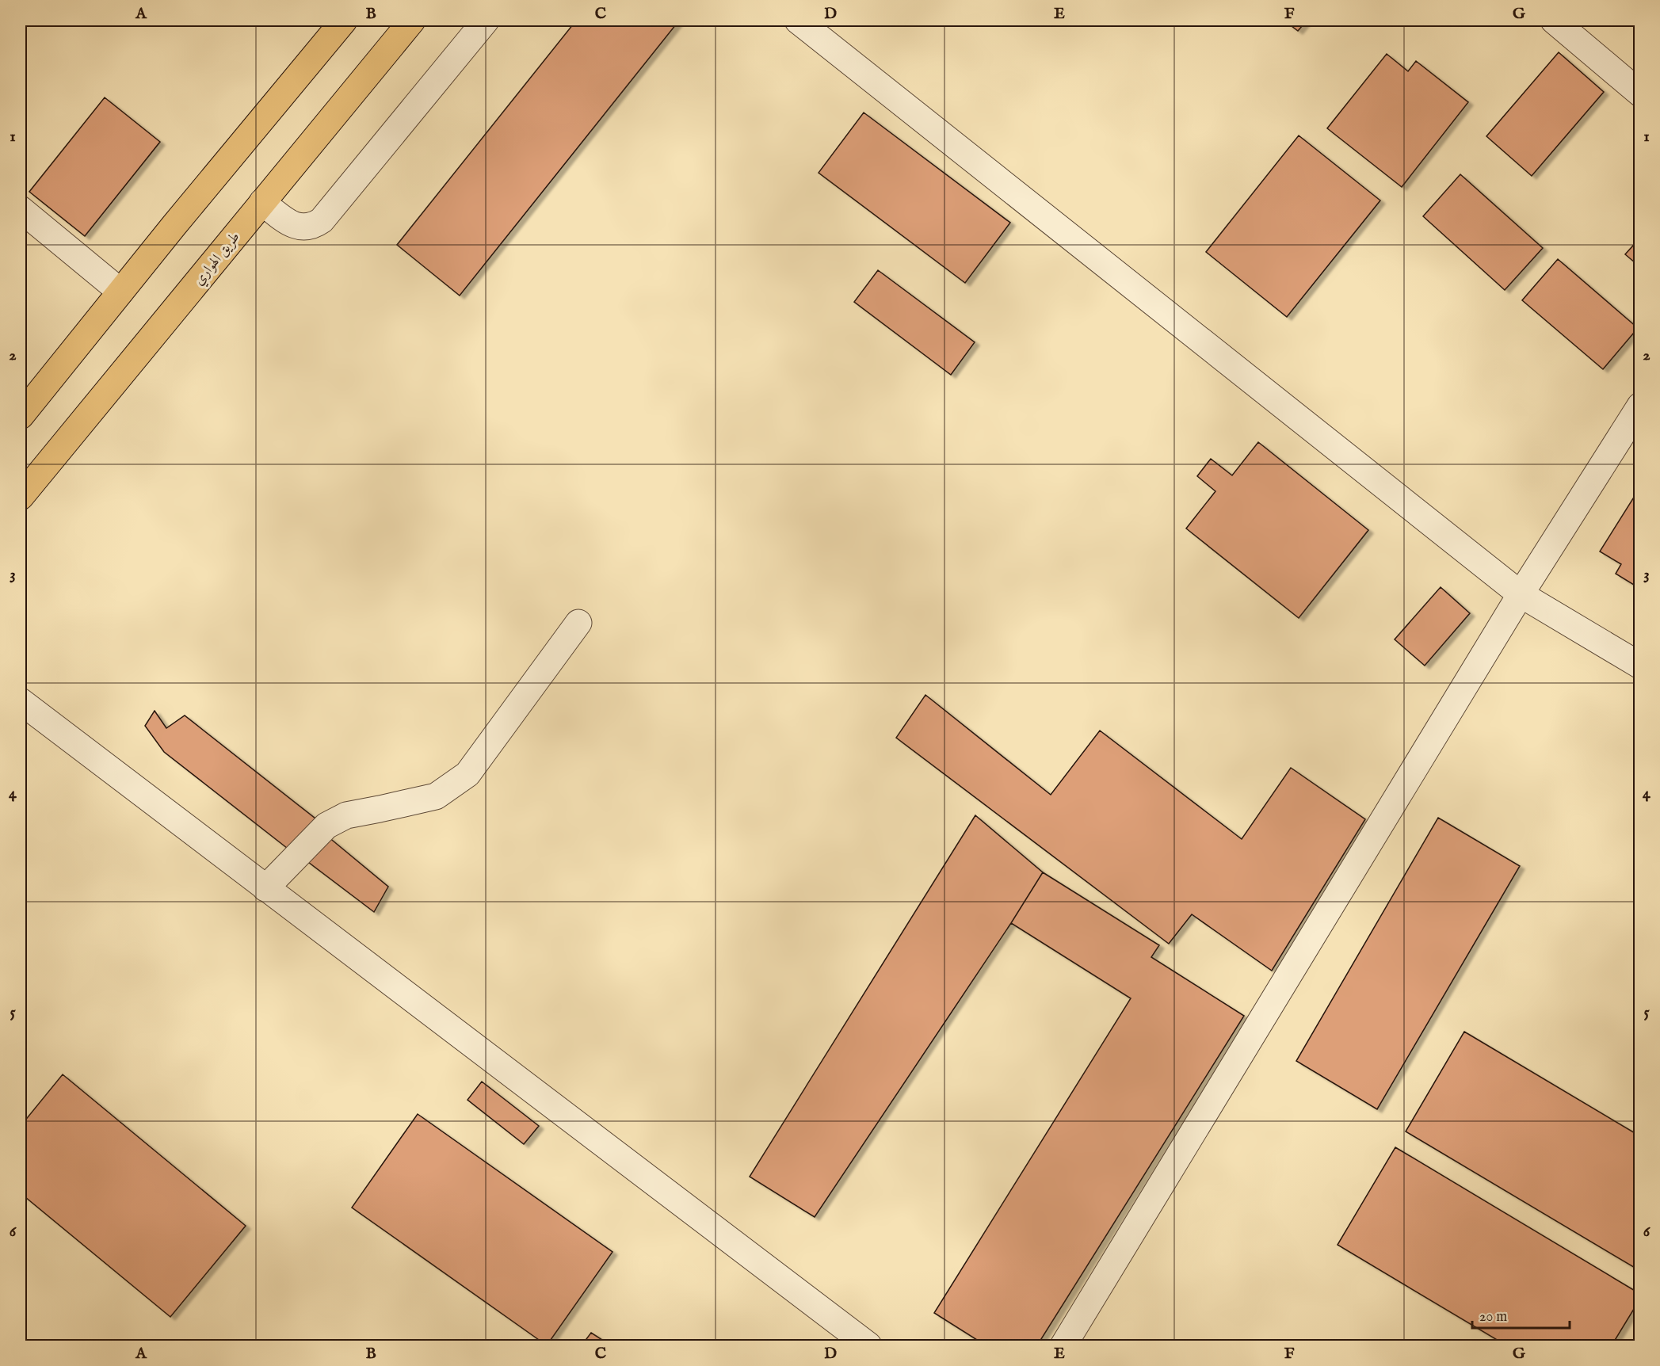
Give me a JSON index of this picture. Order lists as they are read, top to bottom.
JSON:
{
  "streets": {
    "highway": ["طريق الهواري"]
  },
  "scale_bar": "20 m",
  "grid": {
    "columns": [
      "A",
      "B",
      "C",
      "D",
      "E",
      "F",
      "G"
    ],
    "rows": [
      "1",
      "2",
      "3",
      "4",
      "5",
      "6"
    ]
  }
}
